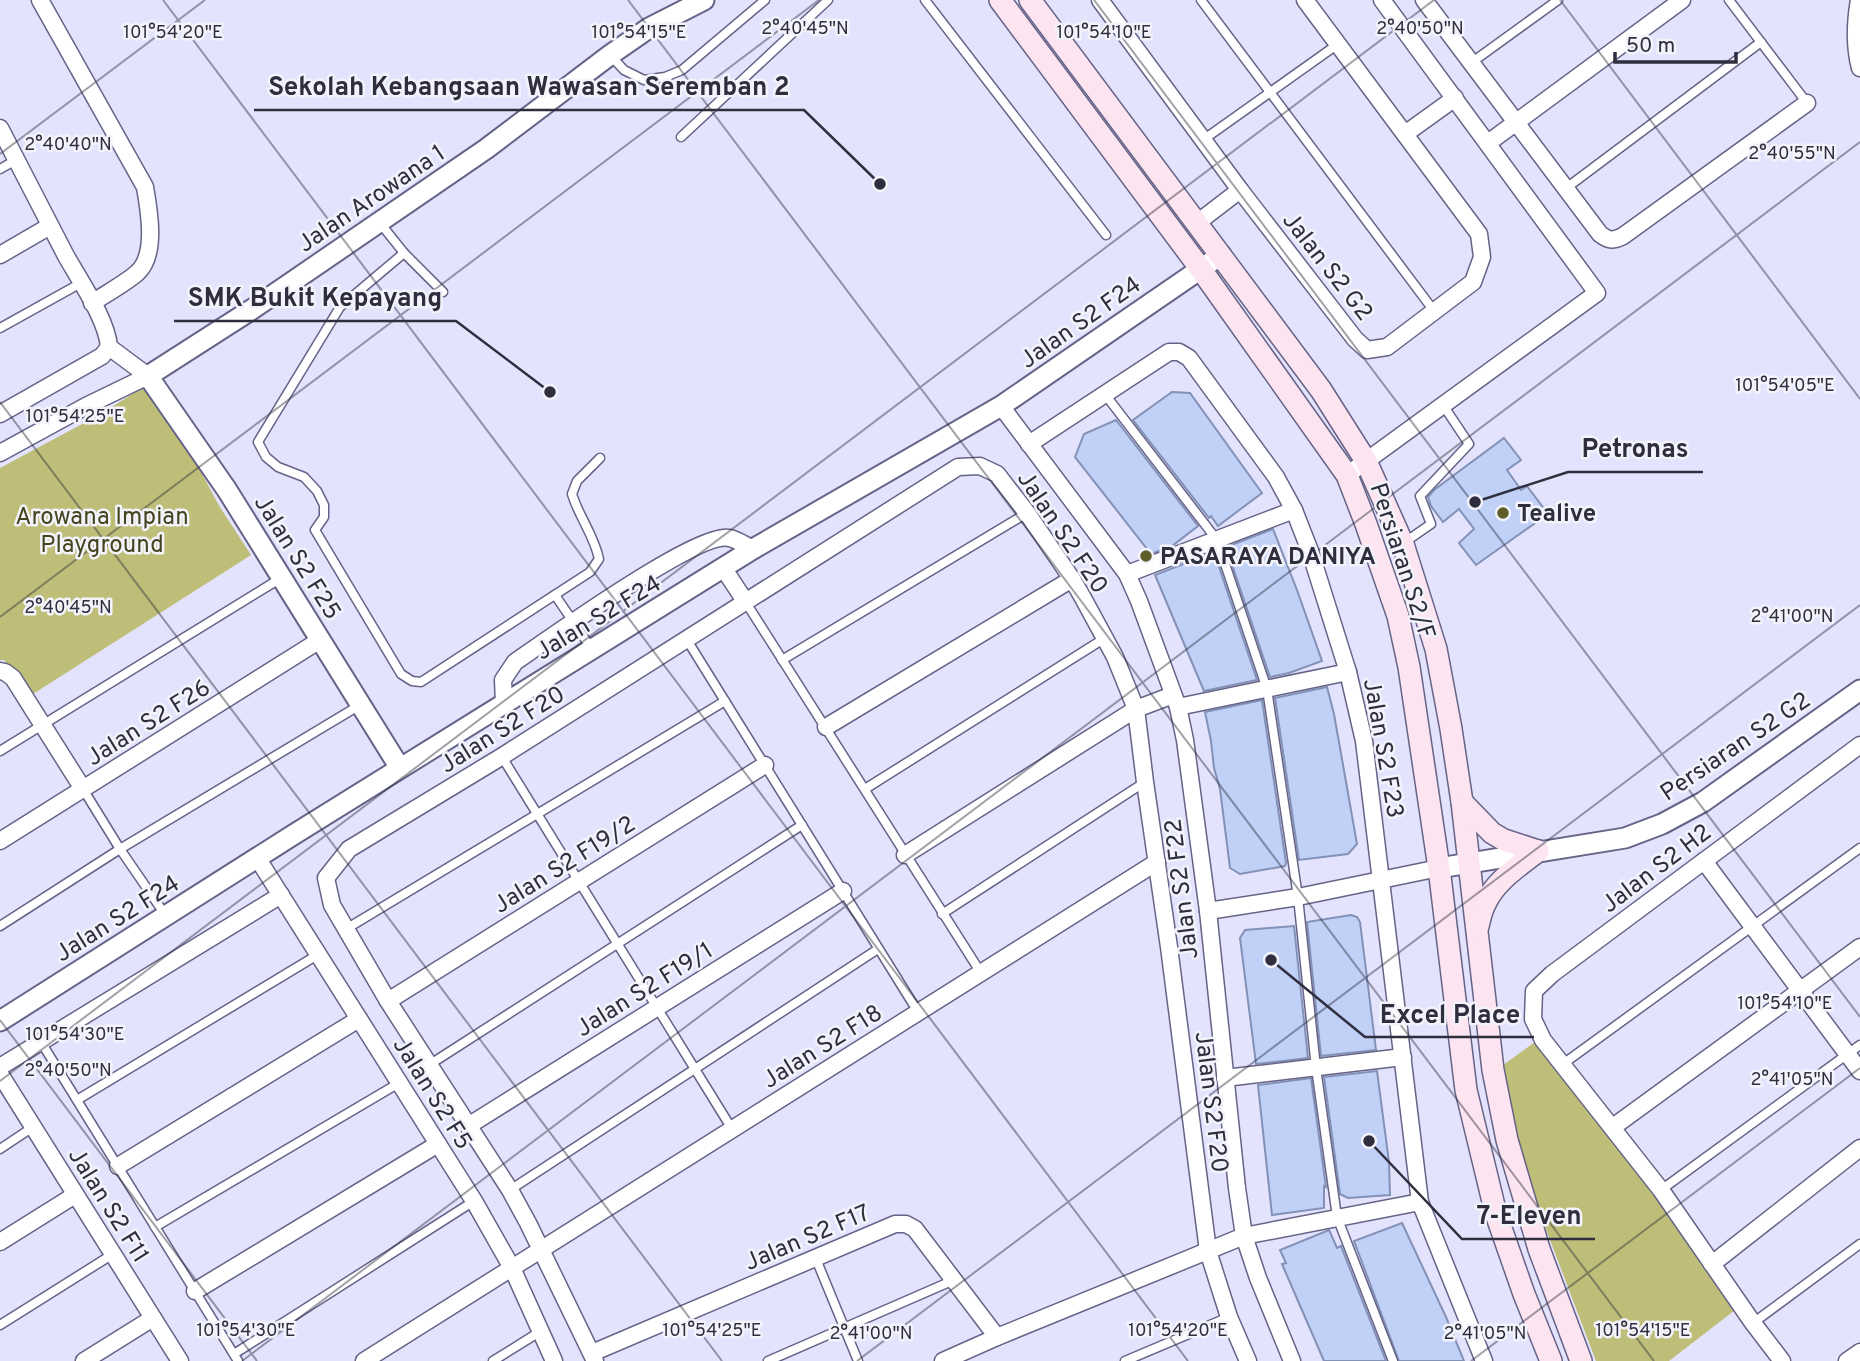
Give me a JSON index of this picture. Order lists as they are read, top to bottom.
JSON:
{
  "streets": {
    "main road": ["Persiaran S2/F"],
    "street": [
      "Jalan Arowana 1",
      "Jalan S2 G2",
      "Jalan S2 F24",
      "Jalan S2 F20",
      "Jalan S2 F25",
      "Jalan S2 F26",
      "Persiaran S2 G2",
      "Jalan S2 F23",
      "Jalan S2 F19/2",
      "Jalan S2 H2",
      "Jalan S2 F22",
      "Jalan S2 F19/1",
      "Jalan S2 F18",
      "Jalan S2 F5",
      "Jalan S2 F11",
      "Jalan S2 F17"
    ]
  },
  "crossings": [
    ["Jalan Arowana 1", "Jalan S2 F25"],
    ["Jalan S2 F24", "Jalan S2 F25"],
    ["Jalan S2 F24", "Persiaran S2/F"],
    ["Jalan S2 F24", "Jalan S2 F22"],
    ["Jalan S2 F24", "Jalan S2 F5"],
    ["Jalan S2 F20", "Jalan S2 F19/2"],
    ["Jalan S2 F20", "Jalan S2 F19/1"],
    ["Jalan S2 F20", "Jalan S2 F18"],
    ["Jalan S2 F20", "Jalan S2 F17"],
    ["Jalan S2 F25", "Jalan S2 F26"],
    ["Persiaran S2/F", "Persiaran S2 G2"],
    ["Jalan S2 F23", "Jalan S2 F22"],
    ["Jalan S2 F18", "Jalan S2 F5"]
  ],
  "parks": ["Arowana Impian Playground"],
  "places": [
    "Sekolah Kebangsaan Wawasan Seremban 2",
    "SMK Bukit Kepayang",
    "Petronas",
    "Tealive",
    "PASARAYA DANIYA",
    "Excel Place",
    "7-Eleven"
  ],
  "scale_bar": "50 m",
  "coordinates": [
    "2°40'45\"N",
    "2°40'50\"N",
    "101°54'20\"E",
    "101°54'15\"E",
    "101°54'10\"E",
    "2°40'40\"N",
    "2°40'55\"N",
    "101°54'05\"E",
    "101°54'25\"E",
    "2°41'00\"N",
    "101°54'30\"E",
    "2°41'05\"N"
  ]
}
